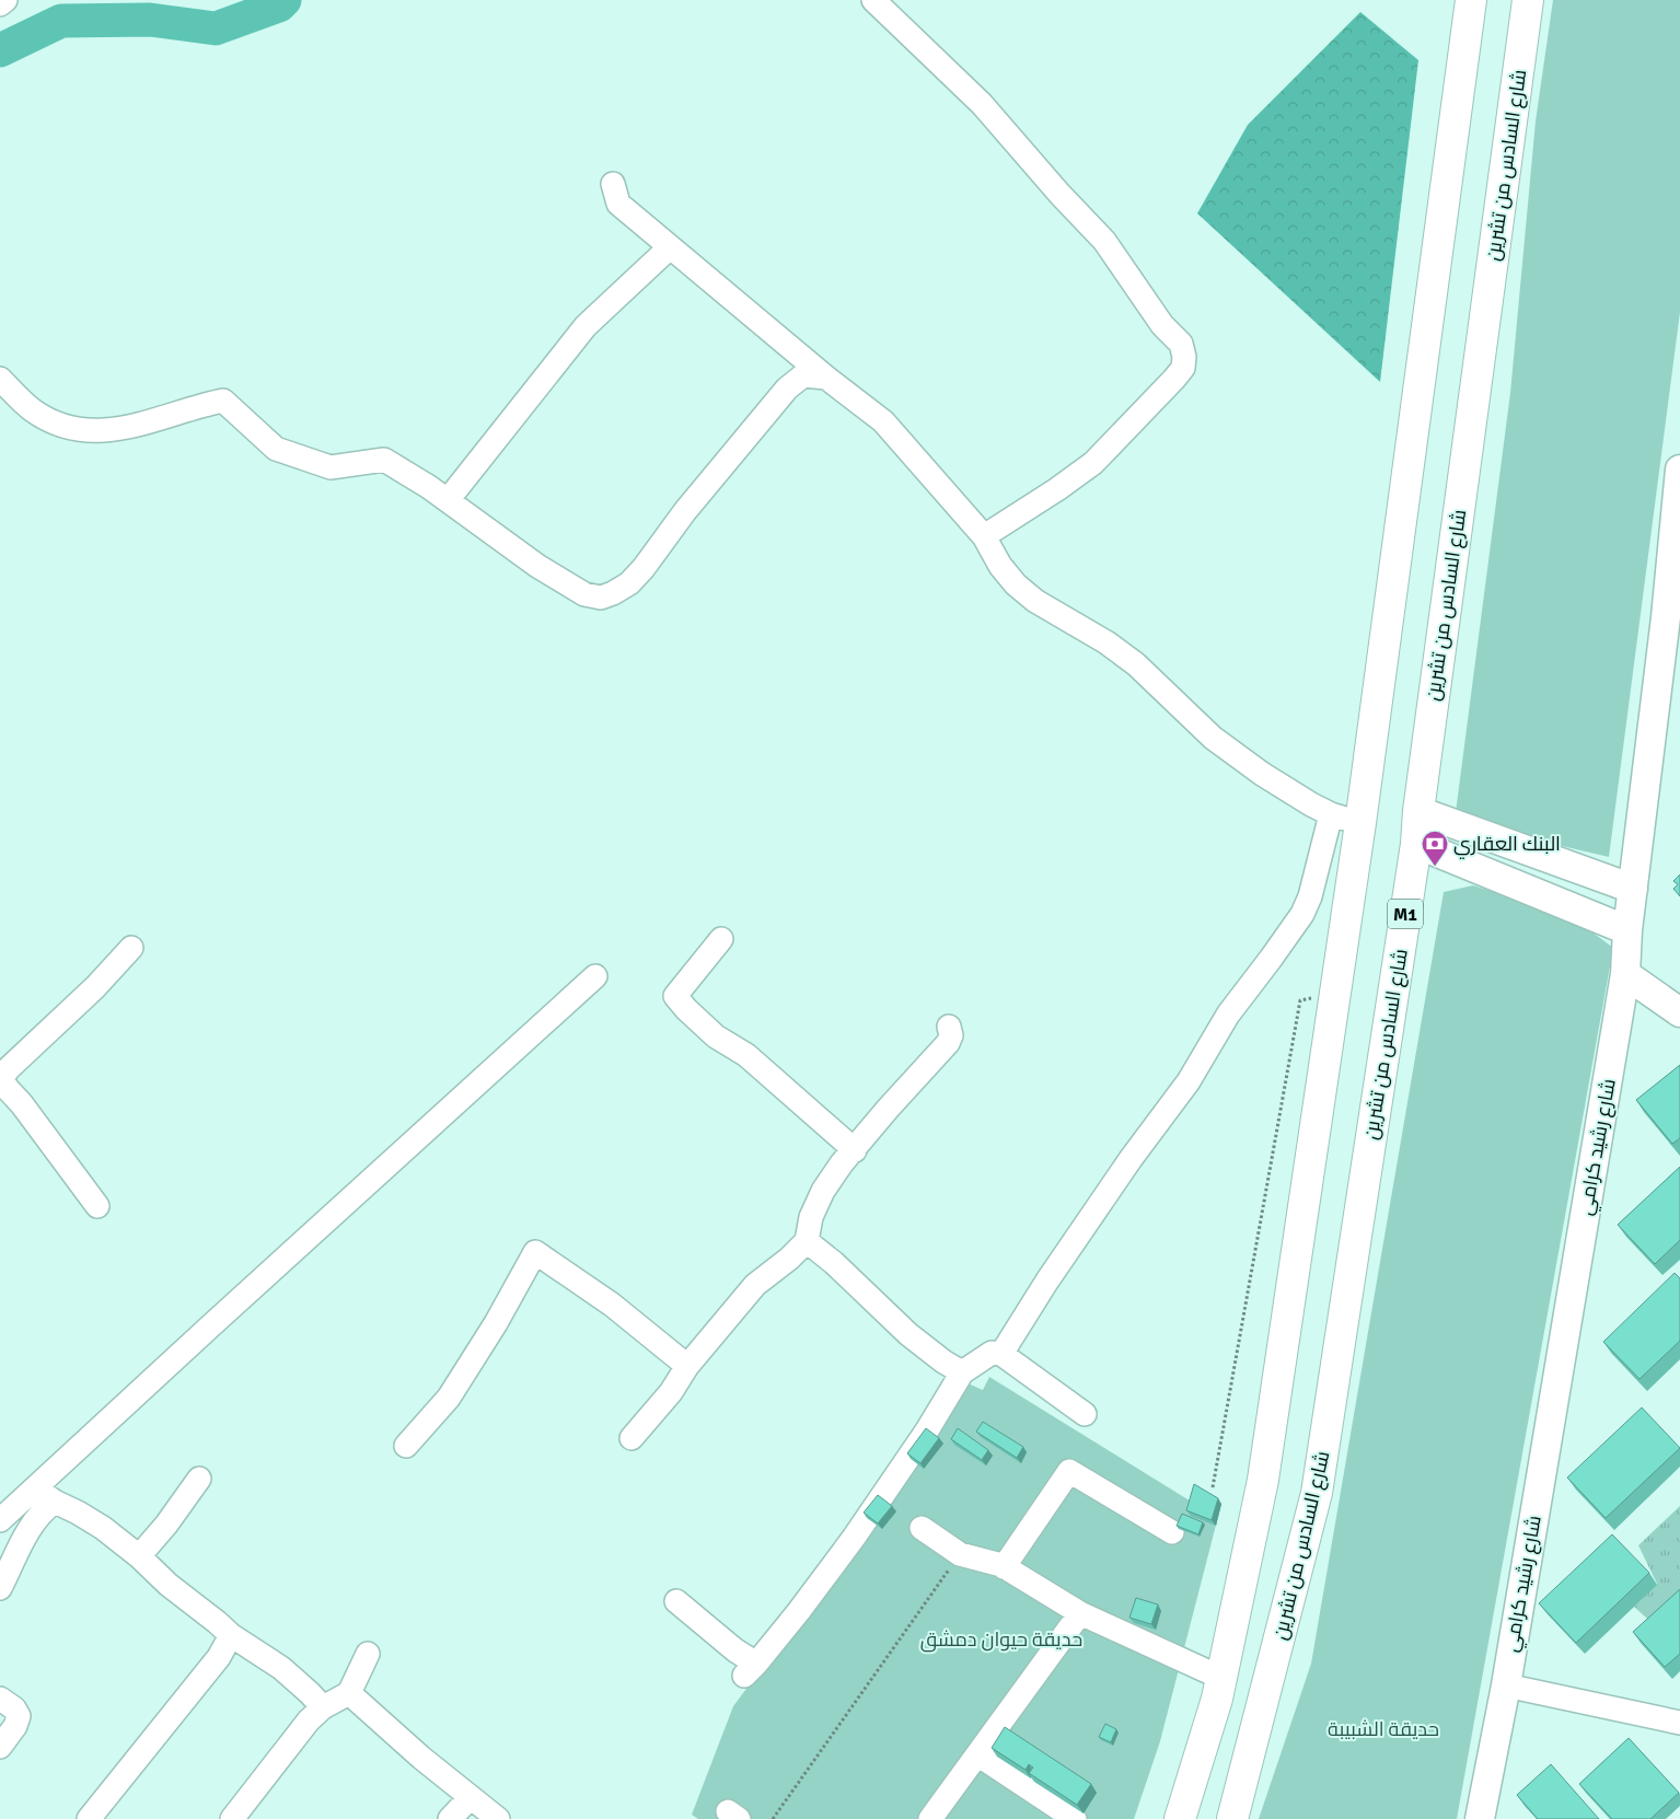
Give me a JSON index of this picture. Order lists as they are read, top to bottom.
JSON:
{
  "streets": {
    "highway": ["شارع السادس من تشرين", "M1"],
    "main road": ["شارع رشيد كرامي"]
  },
  "parks": ["حديقة حيوان دمشق", "حديقة الشبيبة"],
  "places": {
    "bank": ["البنك العقاري"]
  }
}
